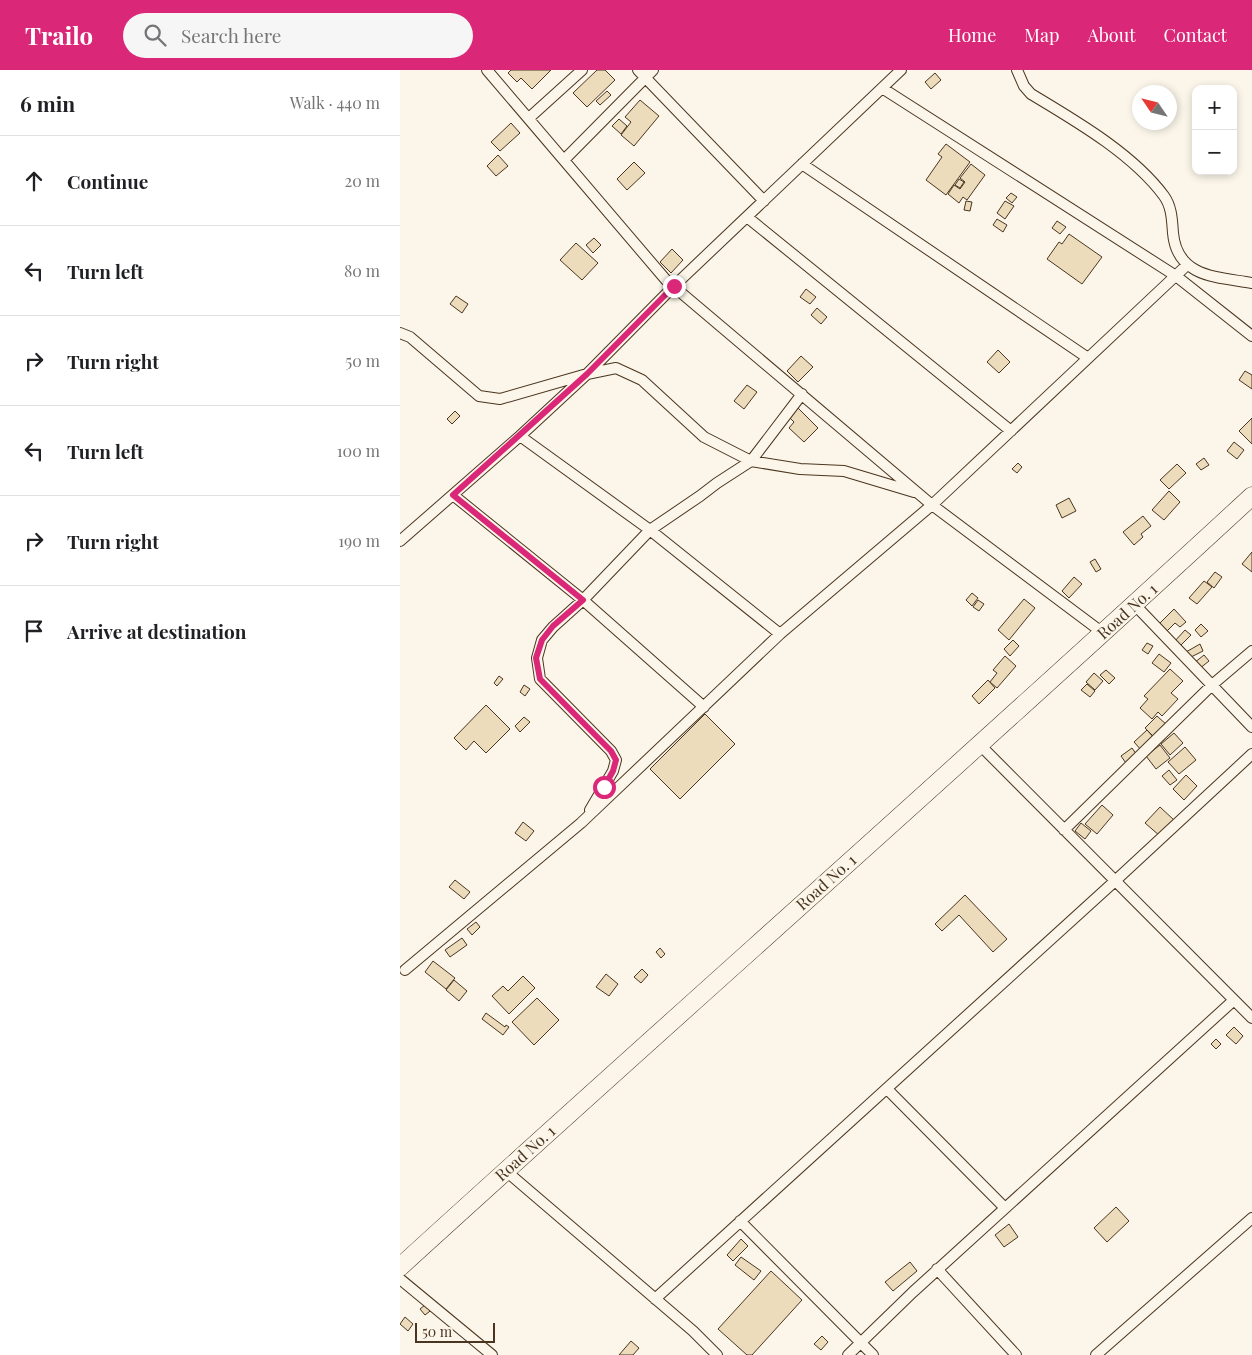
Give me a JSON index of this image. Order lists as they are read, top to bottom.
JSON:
{
  "streets": {
    "highway": ["Road No. 1"]
  },
  "scale_bar": "50 m",
  "north": "top left",
  "page": {
    "header": "Trailo",
    "search": "Search here",
    "nav": [
      "Home",
      "Map",
      "About",
      "Contact"
    ],
    "heading": ["6 min", "Walk · 440 m"],
    "map_buttons": ["+", "−"],
    "list": [
      ["Continue", "20 m"],
      ["Turn left", "80 m"],
      ["Turn right", "50 m"],
      ["Turn left", "100 m"],
      ["Turn right", "190 m"],
      "Arrive at destination"
    ],
    "scale": "50 m"
  }
}
